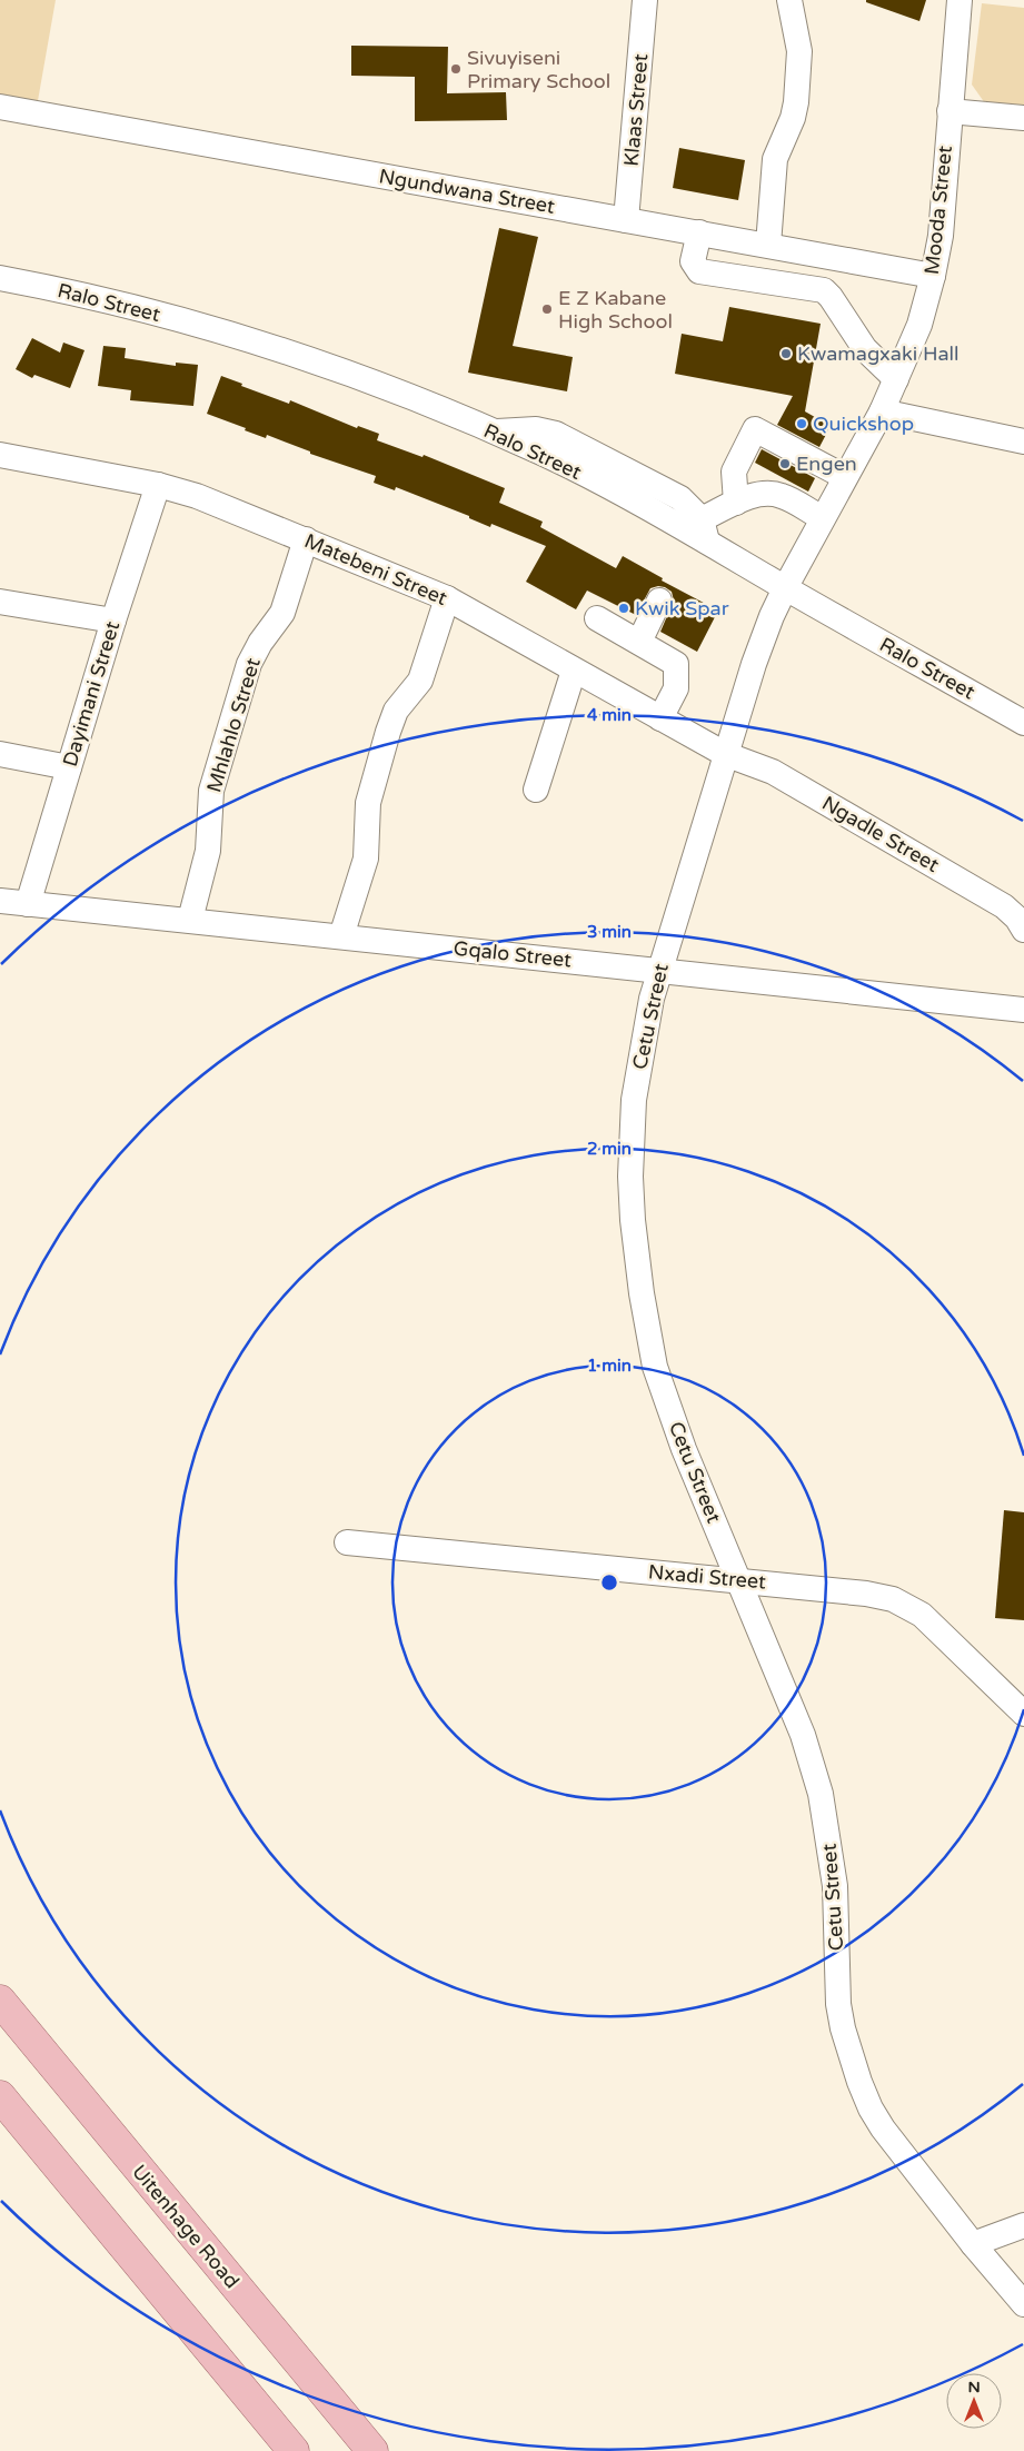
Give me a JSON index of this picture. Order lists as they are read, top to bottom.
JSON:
{
  "streets": {
    "main road": ["Uitenhage Road"],
    "street": [
      "Klaas Street",
      "Ngundwana Street",
      "Mooda Street",
      "Ralo Street",
      "Matebeni Street",
      "Dayimani Street",
      "Mhlahlo Street",
      "Ngadle Street",
      "Gqalo Street",
      "Cetu Street",
      "Nxadi Street"
    ]
  },
  "crossings": [
    ["Klaas Street", "Ngundwana Street"],
    ["Ngundwana Street", "Mooda Street"],
    ["Mooda Street", "Ralo Street"],
    ["Mooda Street", "Cetu Street"],
    ["Ralo Street", "Cetu Street"],
    ["Matebeni Street", "Dayimani Street"],
    ["Matebeni Street", "Mhlahlo Street"],
    ["Matebeni Street", "Ngadle Street"],
    ["Matebeni Street", "Cetu Street"],
    ["Dayimani Street", "Gqalo Street"],
    ["Mhlahlo Street", "Gqalo Street"],
    ["Ngadle Street", "Cetu Street"],
    ["Gqalo Street", "Cetu Street"],
    ["Cetu Street", "Nxadi Street"]
  ],
  "places": [
    "Sivuyiseni Primary School",
    "E Z Kabane High School",
    "Kwamagxaki Hall",
    "Quickshop",
    "Engen",
    "Kwik Spar"
  ],
  "north": "top",
  "rings": [
    "4 min",
    "3 min",
    "2 min",
    "1 min"
  ]
}
